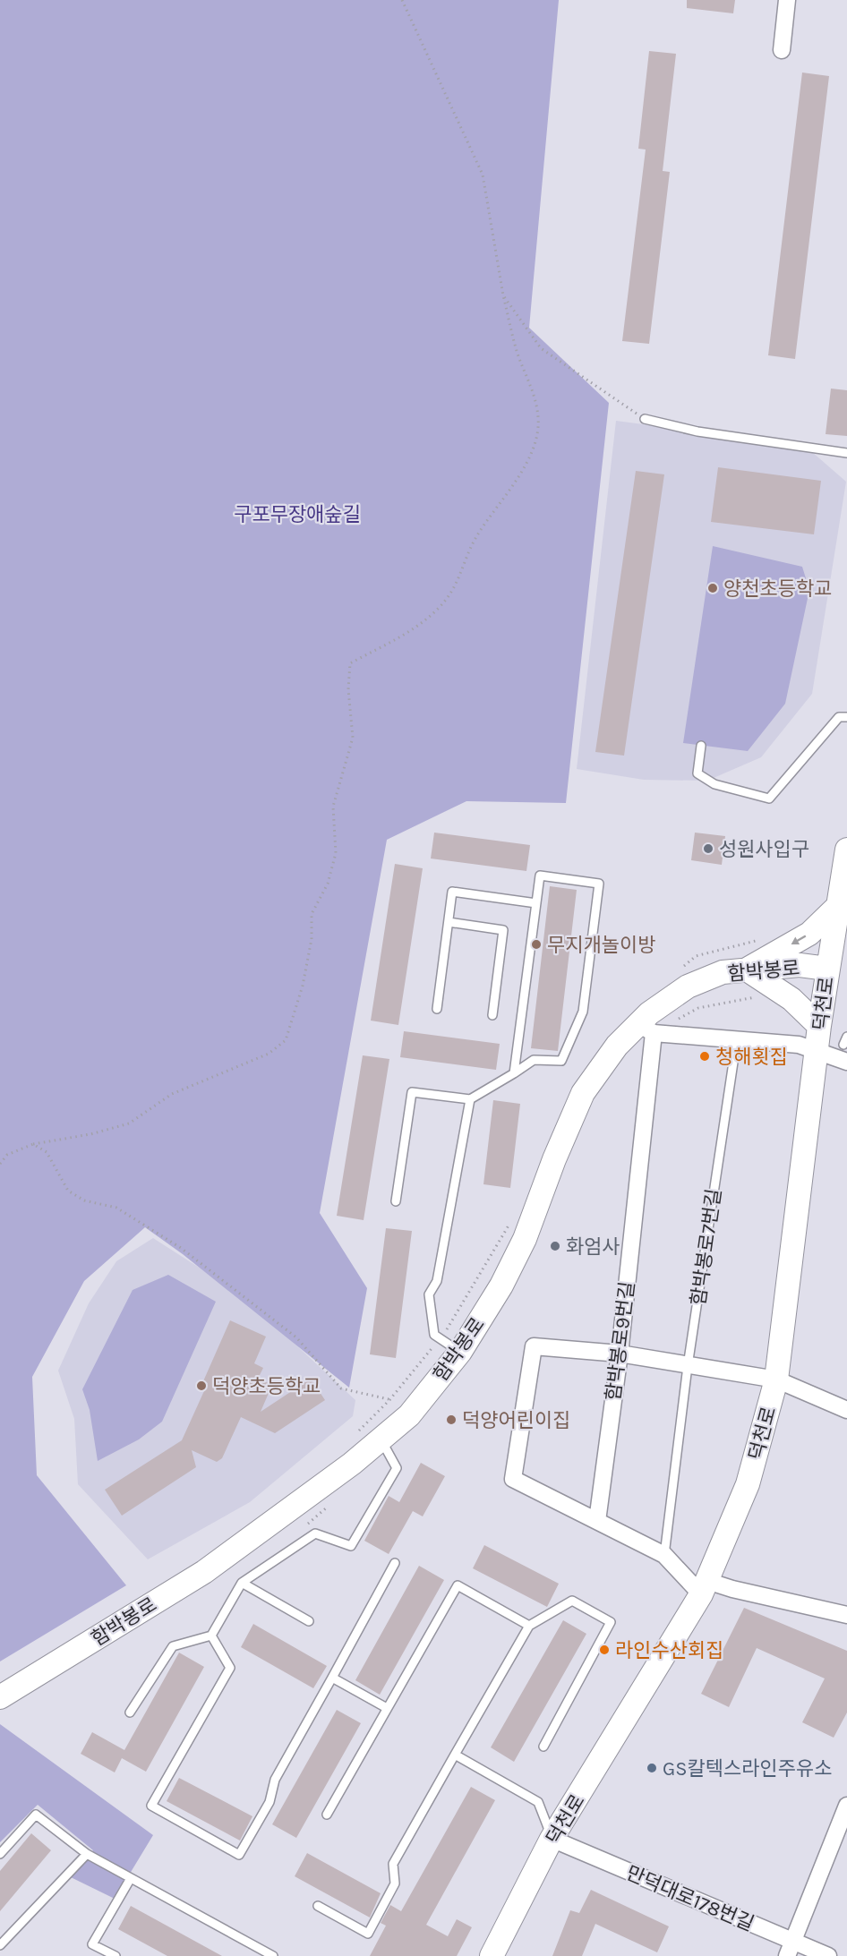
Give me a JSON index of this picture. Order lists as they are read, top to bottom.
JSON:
{
  "streets": {
    "main road": ["함박봉로", "덕천로"],
    "street": ["함박봉로9번길", "만덕대로178번길"],
    "lane": ["함박봉로7번길"]
  },
  "crossings": [
    ["함박봉로", "덕천로"],
    ["함박봉로", "함박봉로9번길"],
    ["덕천로", "만덕대로178번길"]
  ],
  "parks": ["구포무장애숲길"],
  "places": [
    "양천초등학교",
    "성원사입구",
    "무지개놀이방",
    "청해횟집",
    "화엄사",
    "덕양초등학교",
    "덕양어린이집",
    "라인수산회집",
    "GS칼텍스라인주유소"
  ]
}
